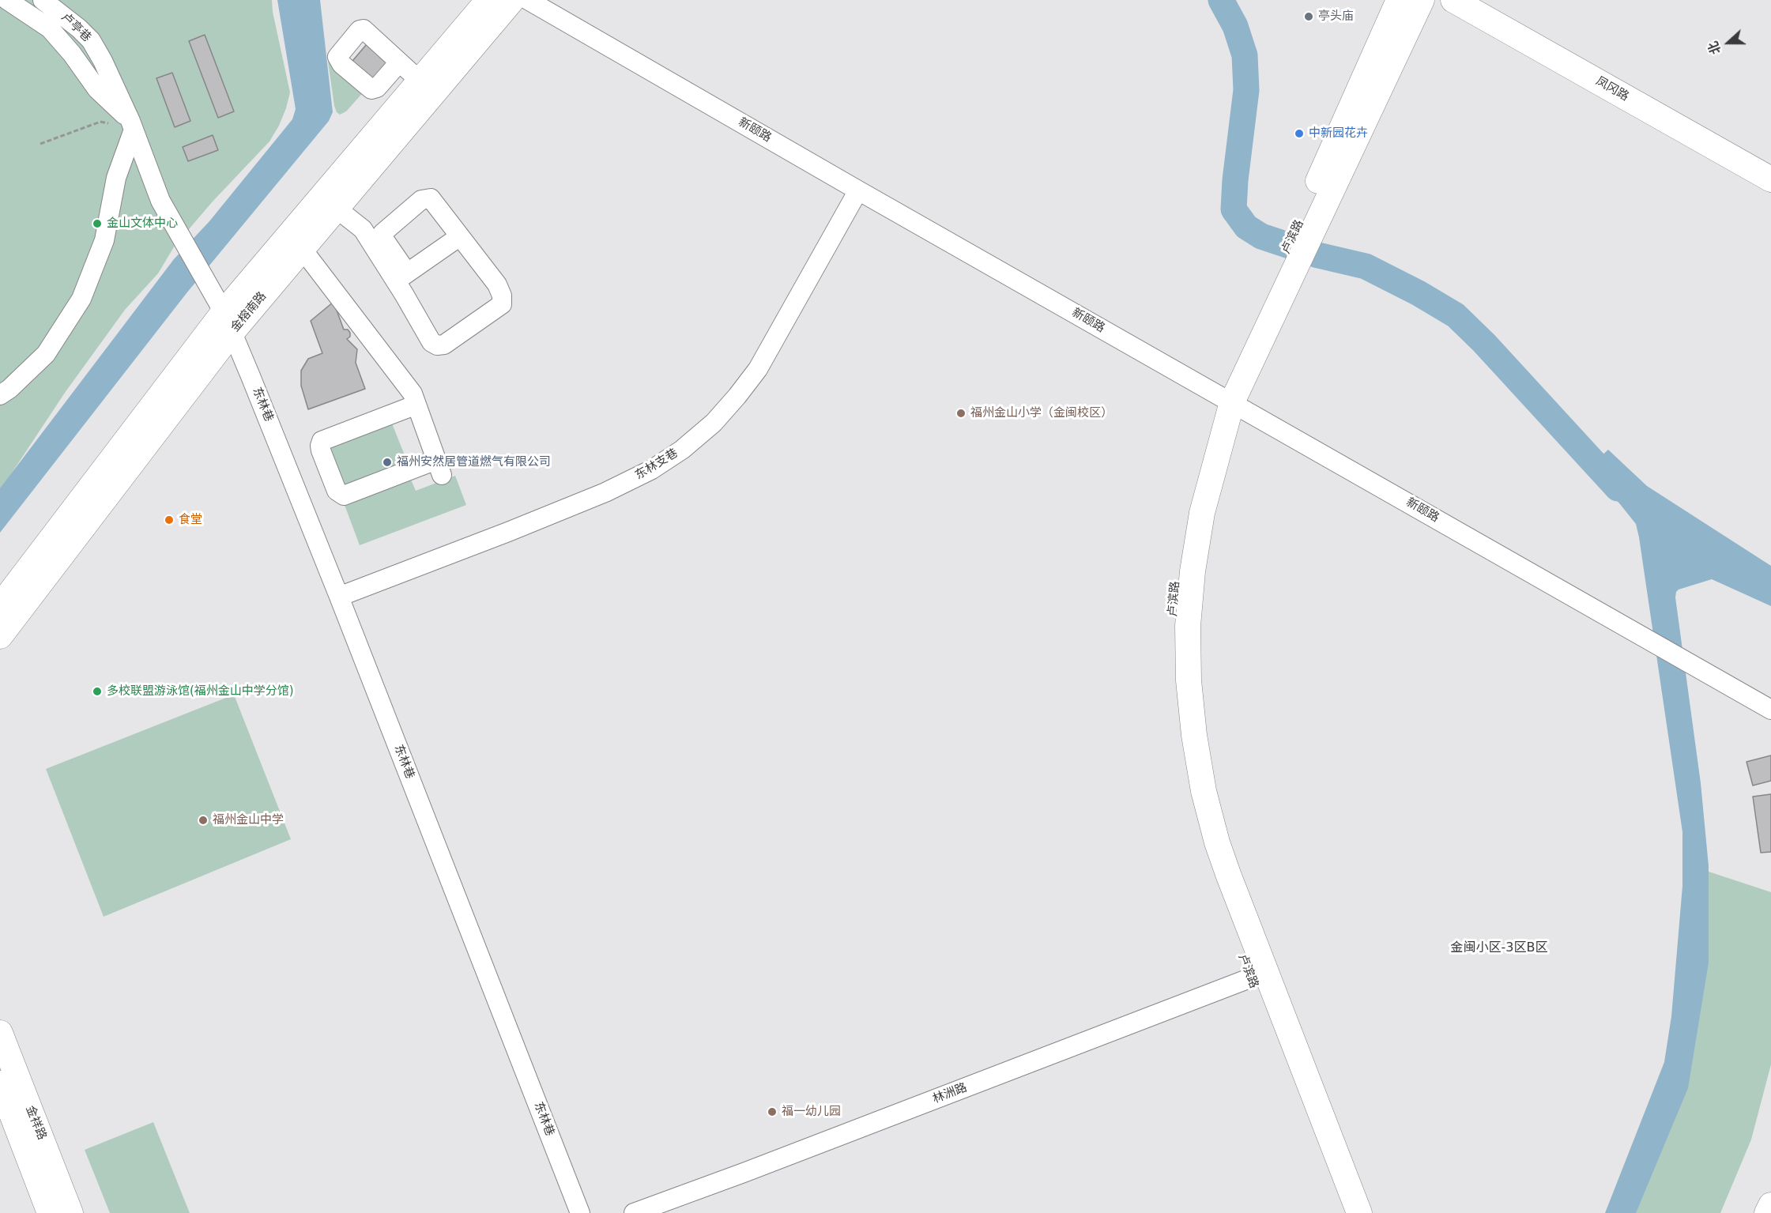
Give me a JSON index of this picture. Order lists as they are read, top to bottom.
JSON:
{
  "streets": {
    "main road": [
      "凤冈路",
      "卢滨路",
      "金榕南路",
      "金祥路"
    ],
    "street": [
      "卢亭巷",
      "新颐路",
      "东林巷",
      "东林支巷",
      "林洲路"
    ]
  },
  "crossings": [
    ["卢亭巷", "东林巷"],
    ["新颐路", "卢滨路"],
    ["新颐路", "东林支巷"],
    ["卢滨路", "林洲路"],
    ["金榕南路", "东林巷"],
    ["东林巷", "东林支巷"]
  ],
  "districts": ["金闽小区-3区B区"],
  "places": [
    "亭头庙",
    "中新园花卉",
    "金山文体中心",
    "福州金山小学（金闽校区）",
    "福州安然居管道燃气有限公司",
    "食堂",
    "多校联盟游泳馆(福州金山中学分馆)",
    "福州金山中学",
    "福一幼儿园"
  ],
  "north": "left"
}
